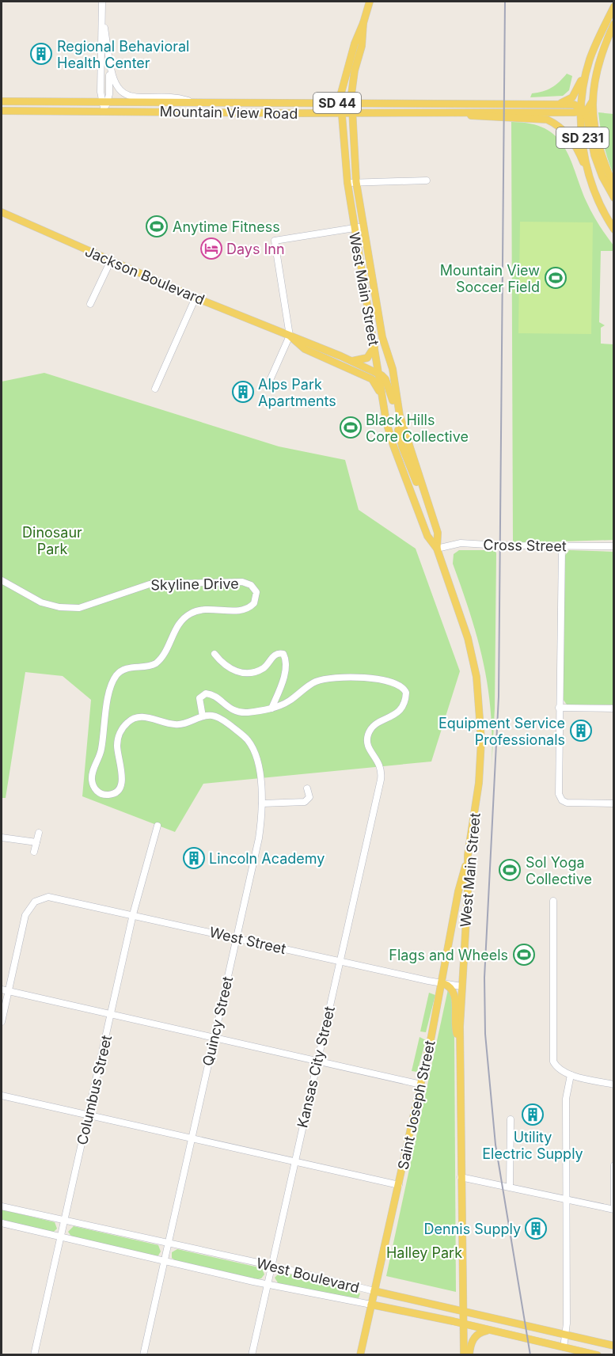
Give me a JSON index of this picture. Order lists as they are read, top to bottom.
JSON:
{
  "streets": {
    "main road": [
      "SD 44",
      "Mountain View Road",
      "SD 231",
      "Jackson Boulevard",
      "West Main Street",
      "Saint Joseph Street",
      "West Boulevard"
    ],
    "street": [
      "Cross Street",
      "Skyline Drive",
      "West Street",
      "Quincy Street",
      "Kansas City Street",
      "Columbus Street"
    ]
  },
  "crossings": [
    ["SD 44", "Mountain View Road"],
    ["SD 44", "SD 231"],
    ["Mountain View Road", "SD 231"],
    ["Mountain View Road", "West Main Street"],
    ["Jackson Boulevard", "West Main Street"],
    ["West Main Street", "Cross Street"],
    ["West Main Street", "West Street"],
    ["West Main Street", "Saint Joseph Street"],
    ["West Main Street", "West Boulevard"],
    ["Skyline Drive", "Quincy Street"],
    ["West Street", "Quincy Street"],
    ["West Street", "Kansas City Street"],
    ["West Street", "Columbus Street"],
    ["West Street", "Saint Joseph Street"],
    ["Quincy Street", "West Boulevard"],
    ["Kansas City Street", "West Boulevard"],
    ["Columbus Street", "West Boulevard"],
    ["Saint Joseph Street", "West Boulevard"]
  ],
  "parks": ["Dinosaur Park", "Halley Park"],
  "places": {
    "building": [
      "Regional Behavioral Health Center",
      "Alps Park Apartments",
      "Equipment Service Professionals",
      "Lincoln Academy",
      "Utility Electric Supply",
      "Dennis Supply"
    ],
    "sports": [
      "Anytime Fitness",
      "Mountain View Soccer Field",
      "Black Hills Core Collective",
      "Sol Yoga Collective",
      "Flags and Wheels"
    ],
    "hotel": ["Days Inn"]
  }
}
